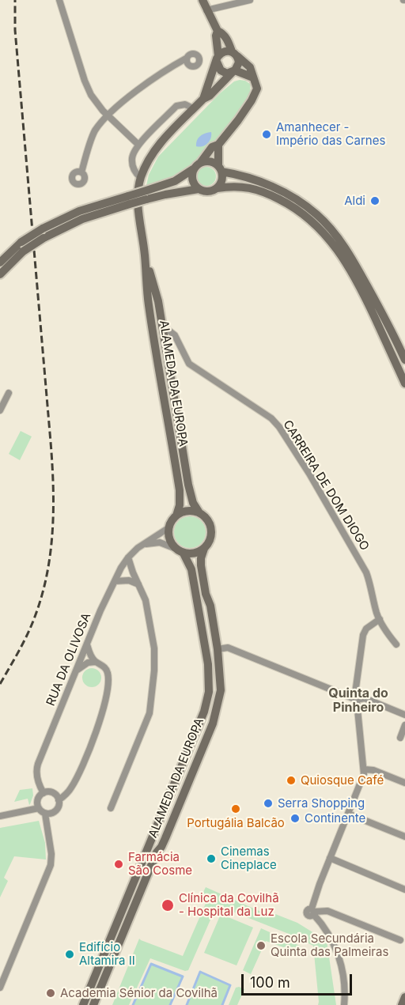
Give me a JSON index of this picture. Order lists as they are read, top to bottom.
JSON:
{
  "streets": {
    "main road": ["ALAMEDA DA EUROPA"],
    "street": ["CARREIRA DE DOM DIOGO", "RUA DA OLIVOSA"]
  },
  "crossings": [
    ["ALAMEDA DA EUROPA", "CARREIRA DE DOM DIOGO"],
    ["ALAMEDA DA EUROPA", "RUA DA OLIVOSA"]
  ],
  "districts": ["Quinta do Pinheiro"],
  "places": [
    "Amanhecer - Império das Carnes",
    "Aldi",
    "Quiosque Café",
    "Serra Shopping",
    "Portugália Balcão",
    "Continente",
    "Cinemas Cineplace",
    "Farmácia São Cosme",
    "Clínica da Covilhã - Hospital da Luz",
    "Escola Secundária Quinta das Palmeiras",
    "Edifício Altamira II",
    "Academia Sénior da Covilhã"
  ],
  "scale_bar": "100 m"
}
